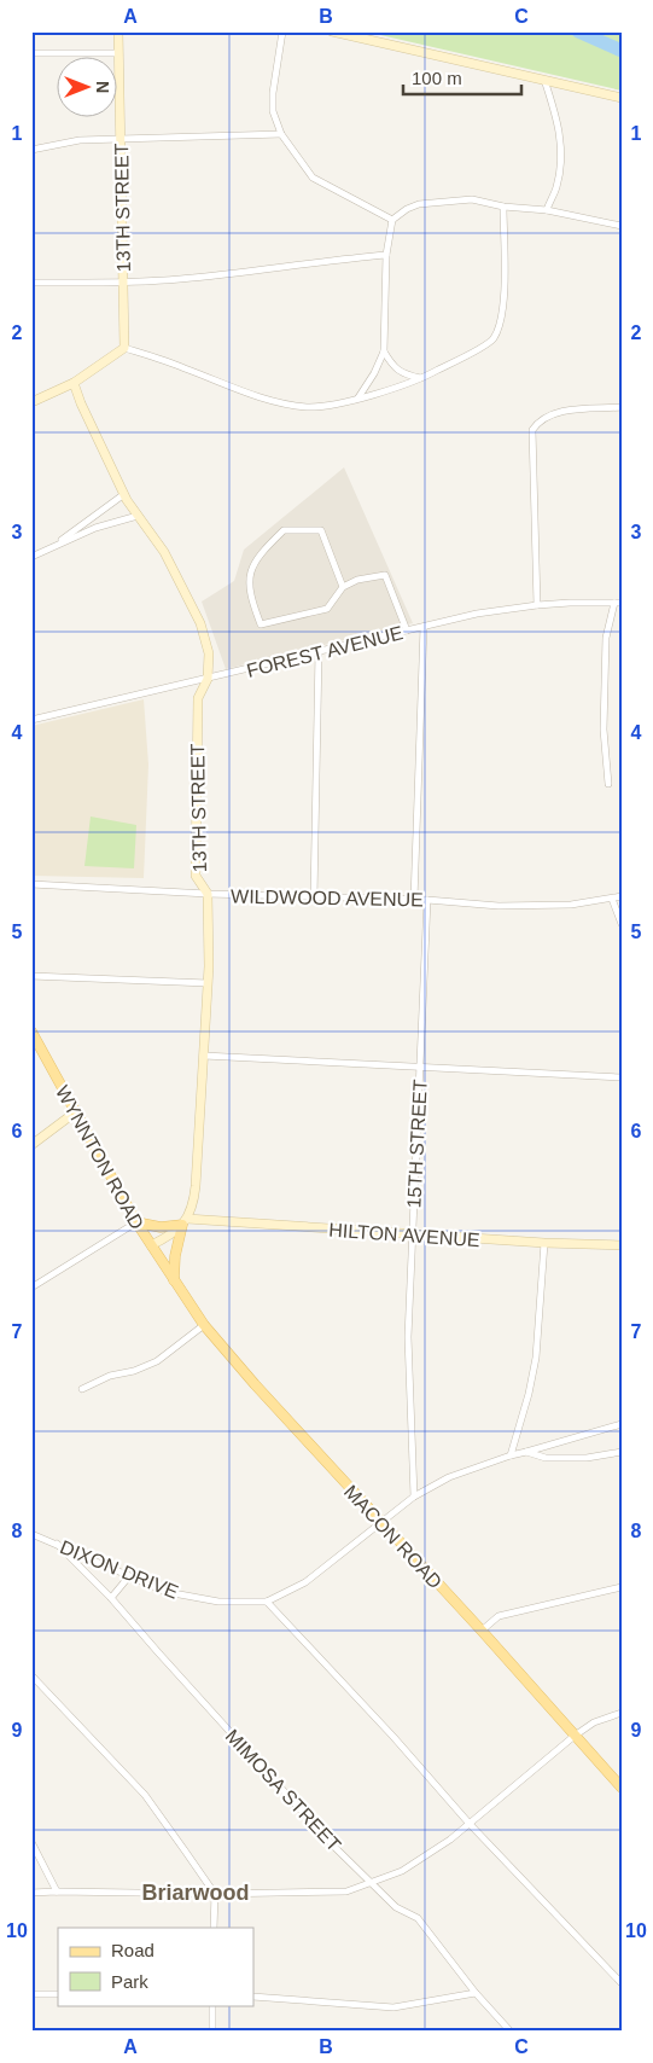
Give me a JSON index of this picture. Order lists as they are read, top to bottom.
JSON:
{
  "streets": {
    "main road": [
      "13TH STREET",
      "WYNNTON ROAD",
      "HILTON AVENUE",
      "MACON ROAD"
    ],
    "street": [
      "FOREST AVENUE",
      "WILDWOOD AVENUE",
      "15TH STREET",
      "DIXON DRIVE",
      "MIMOSA STREET"
    ]
  },
  "crossings": [
    ["13TH STREET", "FOREST AVENUE"],
    ["13TH STREET", "WILDWOOD AVENUE"],
    ["13TH STREET", "HILTON AVENUE"],
    ["WILDWOOD AVENUE", "15TH STREET"],
    ["15TH STREET", "HILTON AVENUE"],
    ["15TH STREET", "DIXON DRIVE"],
    ["WYNNTON ROAD", "MACON ROAD"],
    ["MACON ROAD", "DIXON DRIVE"],
    ["DIXON DRIVE", "MIMOSA STREET"]
  ],
  "districts": ["Briarwood"],
  "legend": ["Road", "Park"],
  "scale_bar": "100 m",
  "north": "right",
  "grid": {
    "columns": ["A", "B", "C"],
    "rows": [
      "1",
      "2",
      "3",
      "4",
      "5",
      "6",
      "7",
      "8",
      "9",
      "10"
    ]
  }
}
